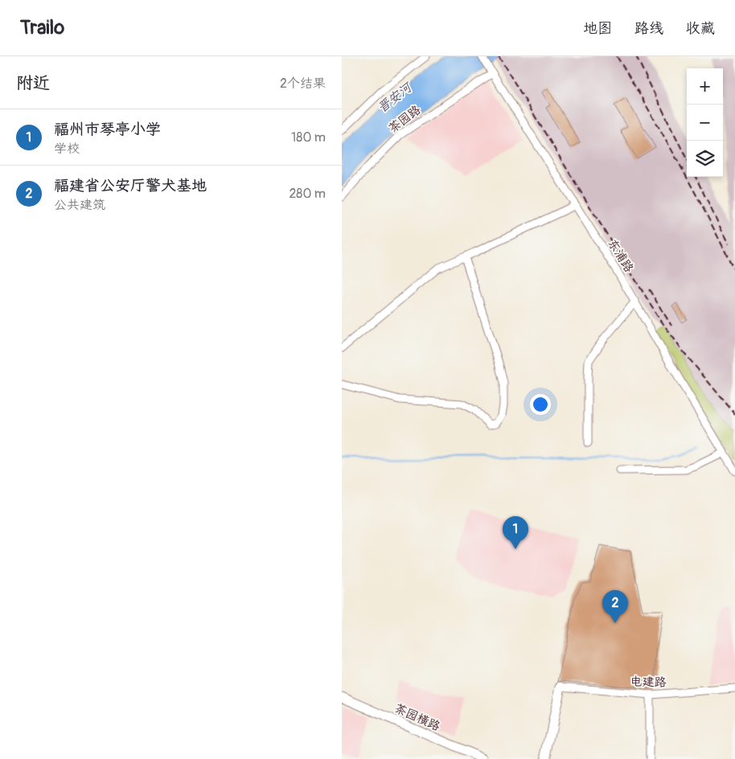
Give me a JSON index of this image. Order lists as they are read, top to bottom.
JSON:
{
  "streets": {
    "main road": ["茶园横路"],
    "street": ["茶园路", "东浦路", "电建路"]
  },
  "crossings": [
    ["茶园路", "东浦路"]
  ],
  "water": ["晋安河"],
  "page": {
    "header": "Trailo",
    "nav": ["地图", "路线", "收藏"],
    "heading": ["附近", "2个结果"],
    "map_buttons": ["+", "−"],
    "list": [
      {
        "mark": "1",
        "name": "福州市琴亭小学",
        "note": "学校",
        "value": "180 m"
      },
      {
        "mark": "2",
        "name": "福建省公安厅警犬基地",
        "note": "公共建筑",
        "value": "280 m"
      }
    ],
    "pins": ["1", "2"]
  }
}
